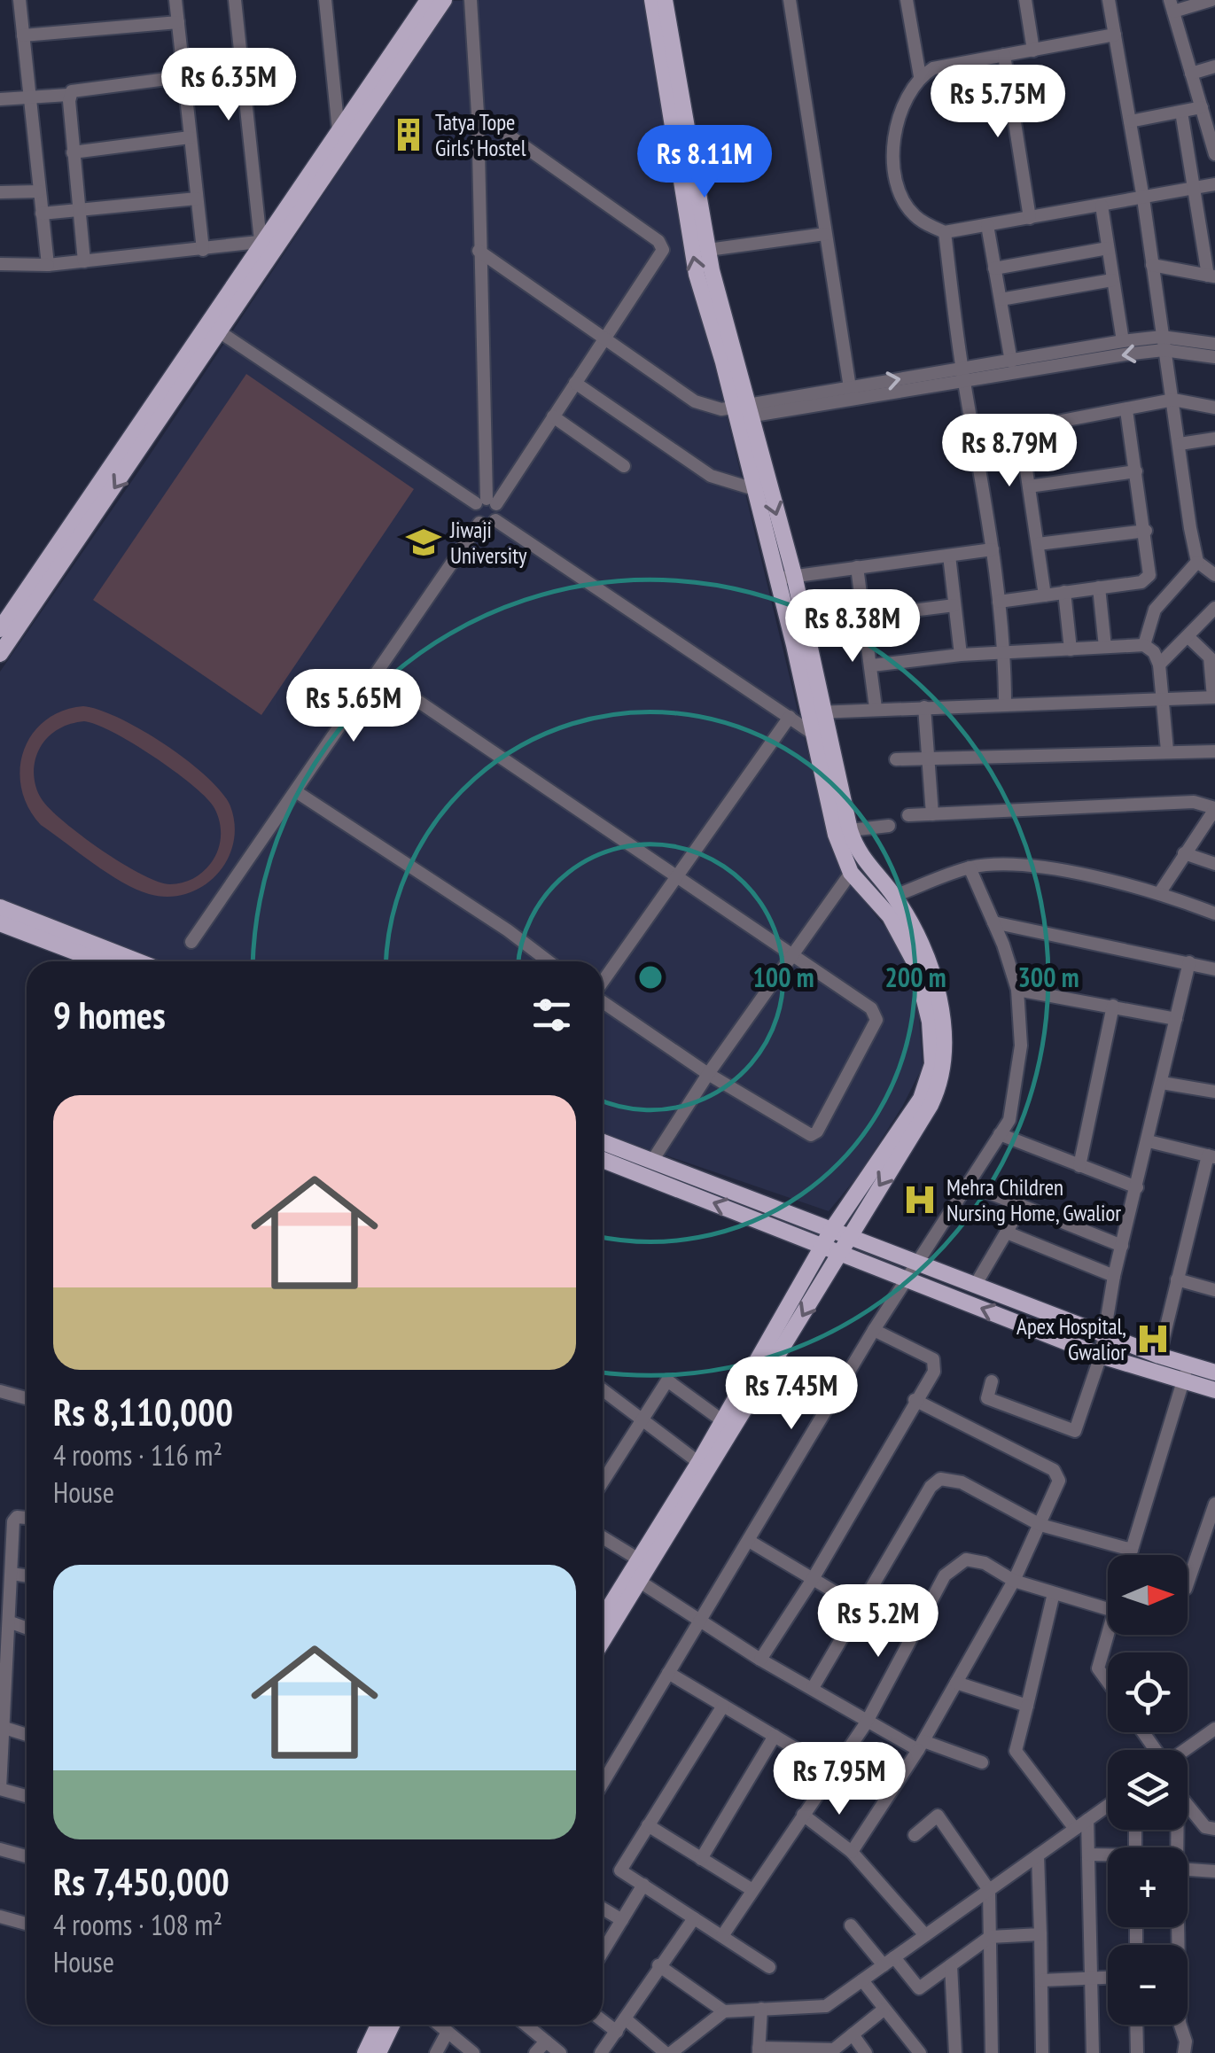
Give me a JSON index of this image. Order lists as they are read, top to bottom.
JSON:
{
  "places": {
    "building": ["Tatya Tope Girls' Hostel"],
    "school or university": ["Jiwaji University"],
    "hospital": ["Mehra Children Nursing Home, Gwalior", "Apex Hospital, Gwalior"]
  },
  "north": "right",
  "page": {
    "price": [
      "Rs 6.35M",
      "Rs 5.75M",
      "Rs 8.11M",
      "Rs 8.79M",
      "Rs 8.38M",
      "Rs 5.65M",
      "Rs 7.45M",
      "Rs 5.2M",
      "Rs 7.95M"
    ],
    "heading": "9 homes",
    "list": [
      {
        "name": "Rs 8,110,000",
        "note": "4 rooms · 116 m² · House"
      },
      {
        "name": "Rs 7,450,000",
        "note": "4 rooms · 108 m² · House"
      }
    ],
    "map_buttons": ["+", "−"]
  },
  "rings": ["100 m", "200 m", "300 m"]
}
